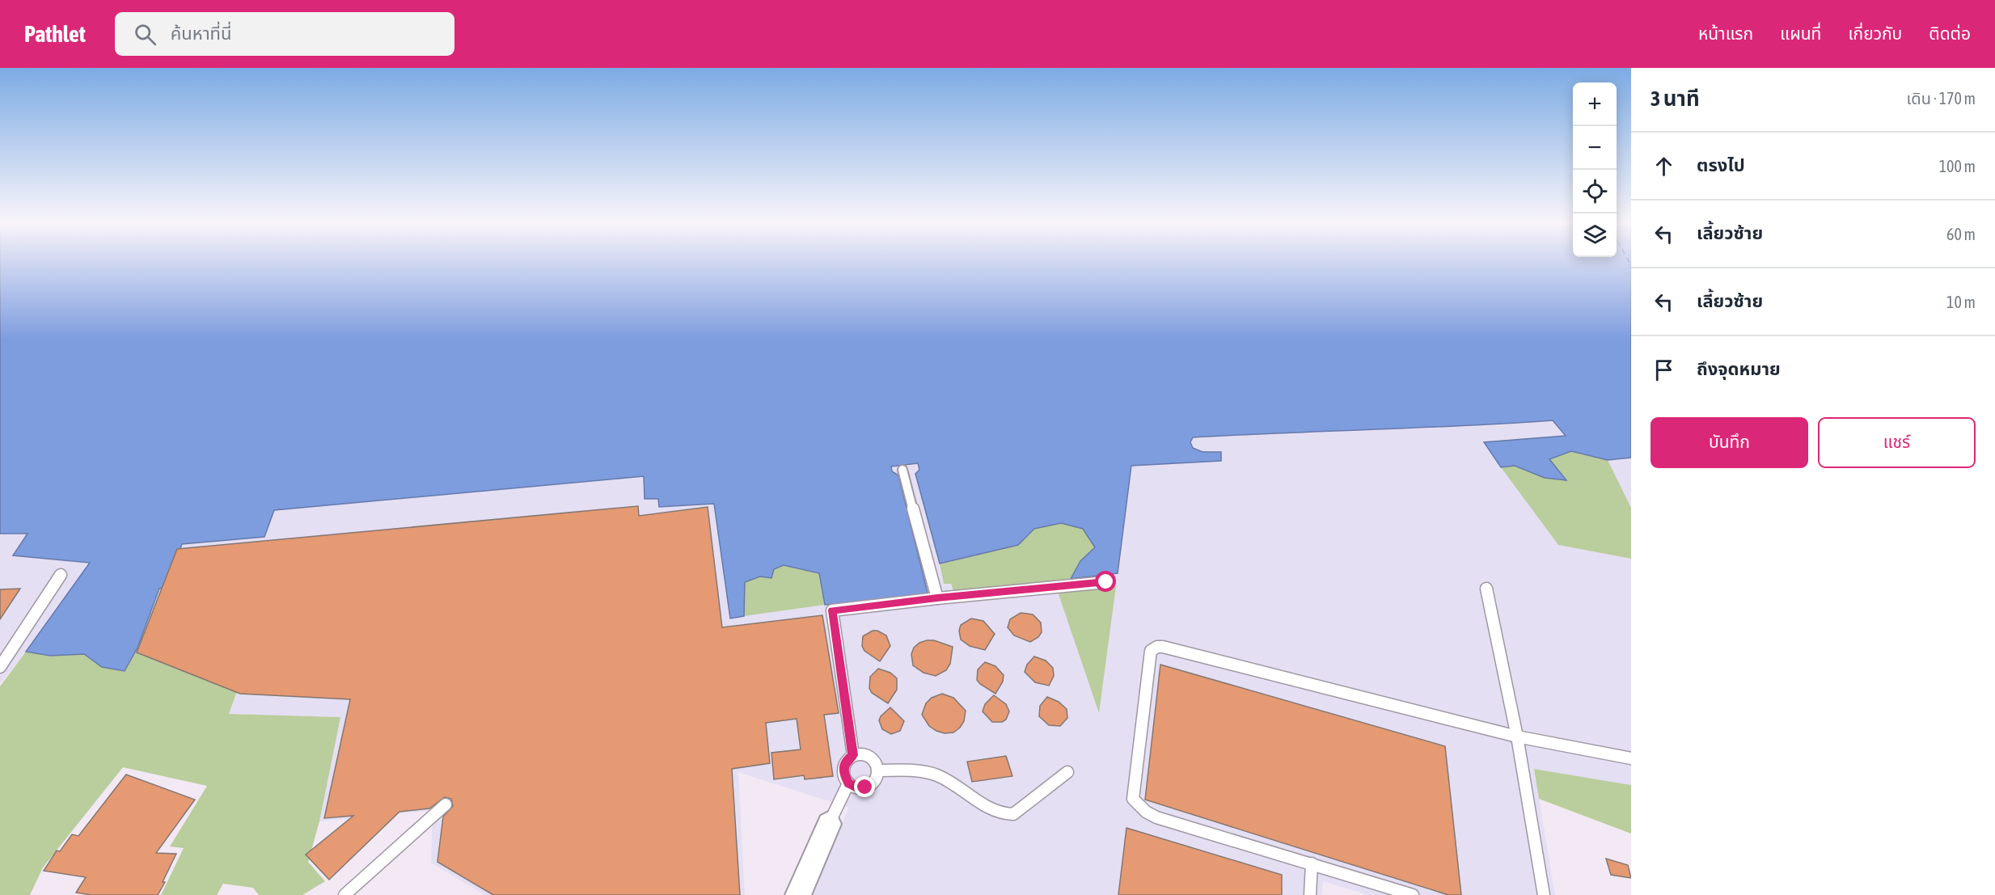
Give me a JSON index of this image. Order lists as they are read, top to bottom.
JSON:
{
  "page": {
    "header": "Pathlet",
    "search": "ค้นหาที่นี่",
    "nav": [
      "หน้าแรก",
      "แผนที่",
      "เกี่ยวกับ",
      "ติดต่อ"
    ],
    "heading": ["3 นาที", "เดิน · 170 m"],
    "map_buttons": ["+", "−"],
    "list": [
      ["ตรงไป", "100 m"],
      ["เลี้ยวซ้าย", "60 m"],
      ["เลี้ยวซ้าย", "10 m"],
      "ถึงจุดหมาย"
    ],
    "buttons": ["บันทึก", "แชร์"]
  }
}
